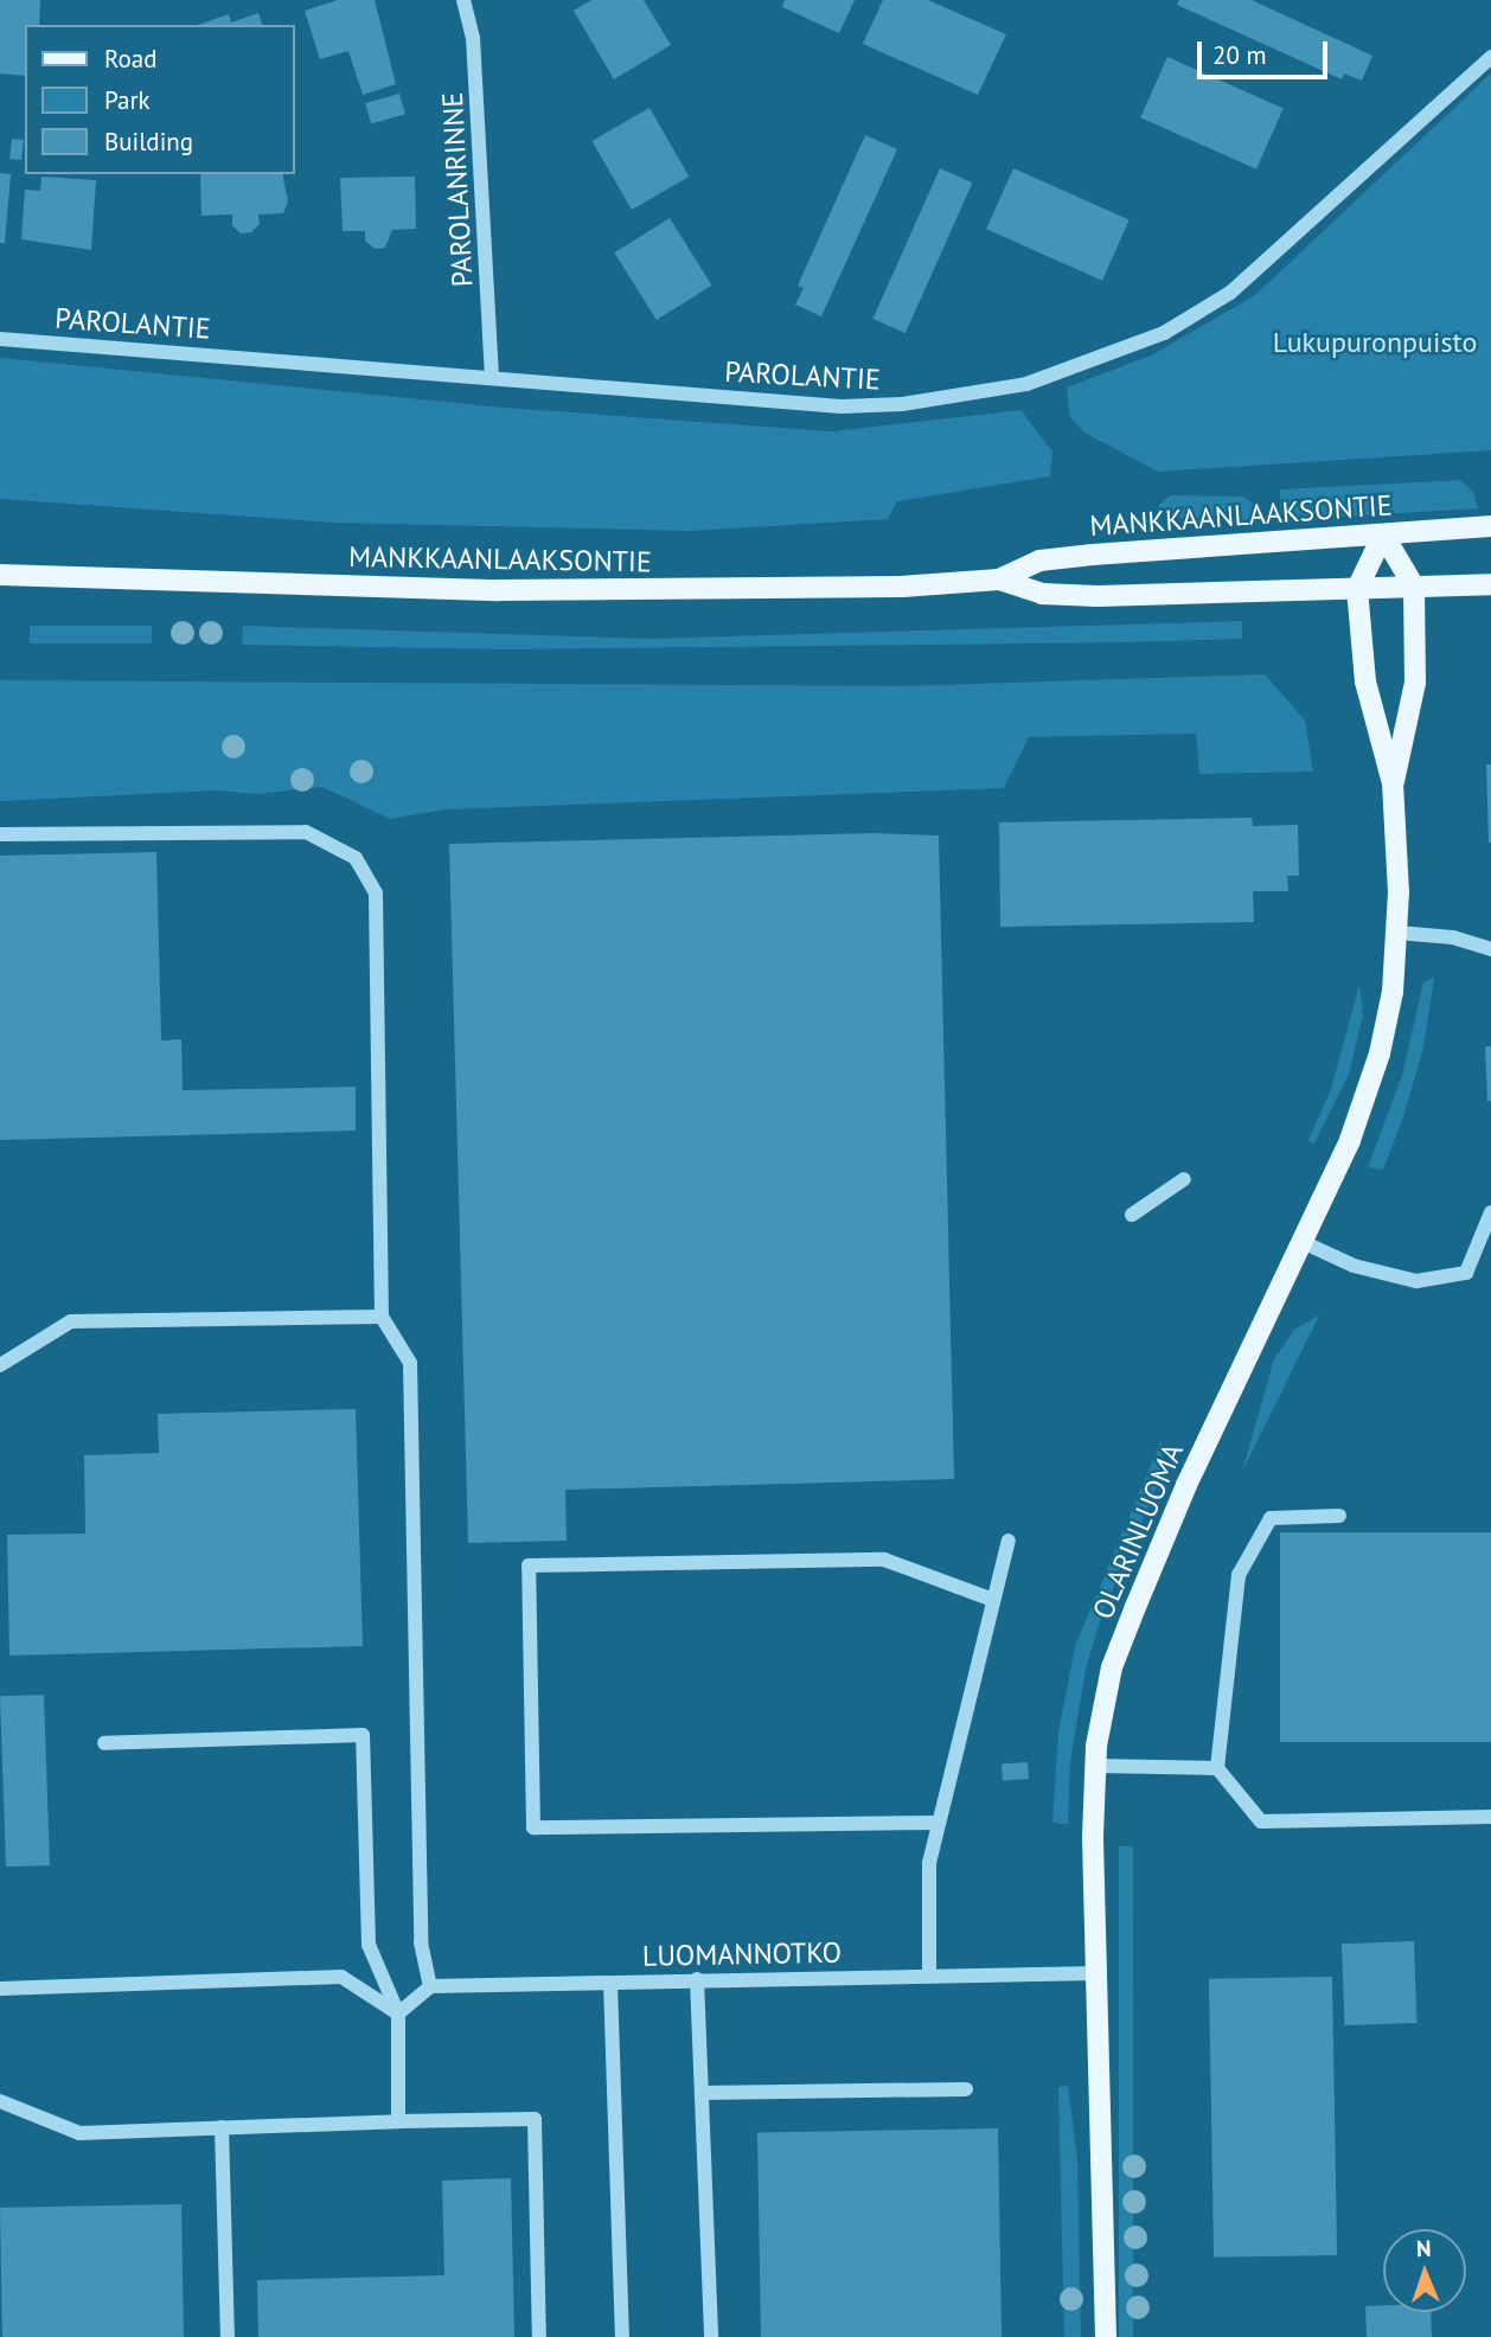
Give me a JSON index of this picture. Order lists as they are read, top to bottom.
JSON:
{
  "streets": {
    "main road": ["MANKKAANLAAKSONTIE", "OLARINLUOMA"],
    "street": ["PAROLANRINNE", "PAROLANTIE", "LUOMANNOTKO"]
  },
  "crossings": [
    ["PAROLANRINNE", "PAROLANTIE"],
    ["MANKKAANLAAKSONTIE", "OLARINLUOMA"],
    ["OLARINLUOMA", "LUOMANNOTKO"]
  ],
  "parks": ["Lukupuronpuisto"],
  "legend": ["Road", "Park", "Building"],
  "scale_bar": "20 m",
  "north": "top"
}
